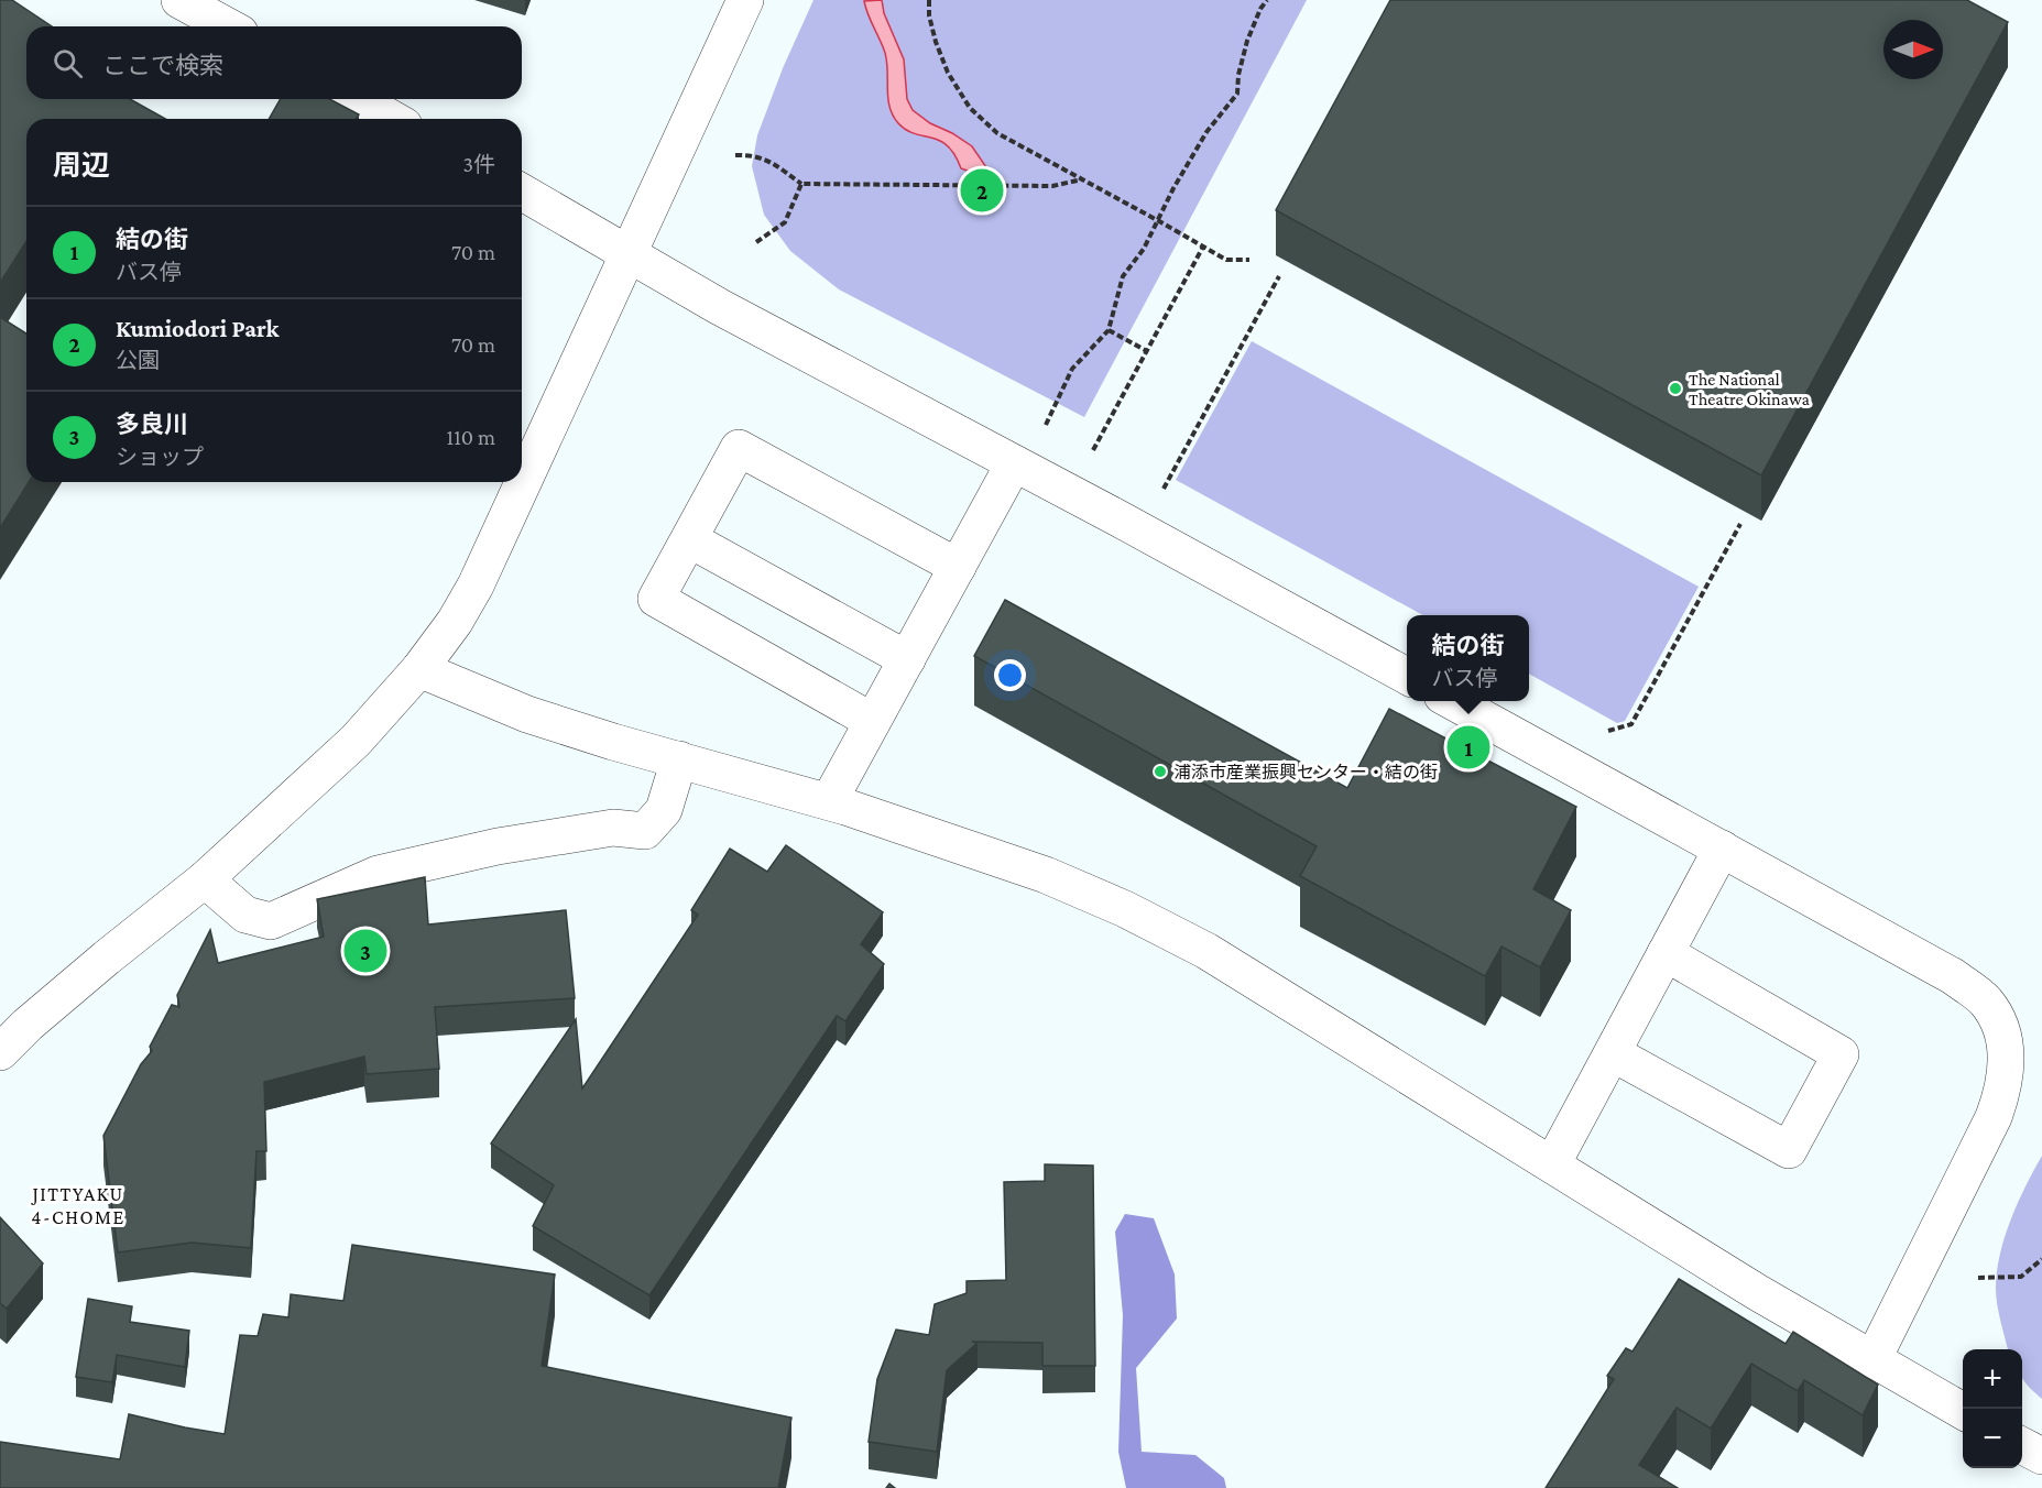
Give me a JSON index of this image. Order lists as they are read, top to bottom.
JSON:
{
  "districts": ["JITTYAKU 4-CHOME"],
  "places": ["The National Theatre Okinawa", "浦添市産業振興センター・結の街"],
  "north": "right",
  "page": {
    "search": "ここで検索",
    "heading": ["周辺", "3件"],
    "pins": ["2", "1", "3"],
    "list": [
      {
        "mark": "1",
        "name": "結の街",
        "note": "バス停",
        "value": "70 m"
      },
      {
        "mark": "2",
        "name": "Kumiodori Park",
        "note": "公園",
        "value": "70 m"
      },
      {
        "mark": "3",
        "name": "多良川",
        "note": "ショップ",
        "value": "110 m"
      }
    ],
    "popup": ["結の街", "バス停"],
    "map_buttons": ["+", "−"]
  }
}
